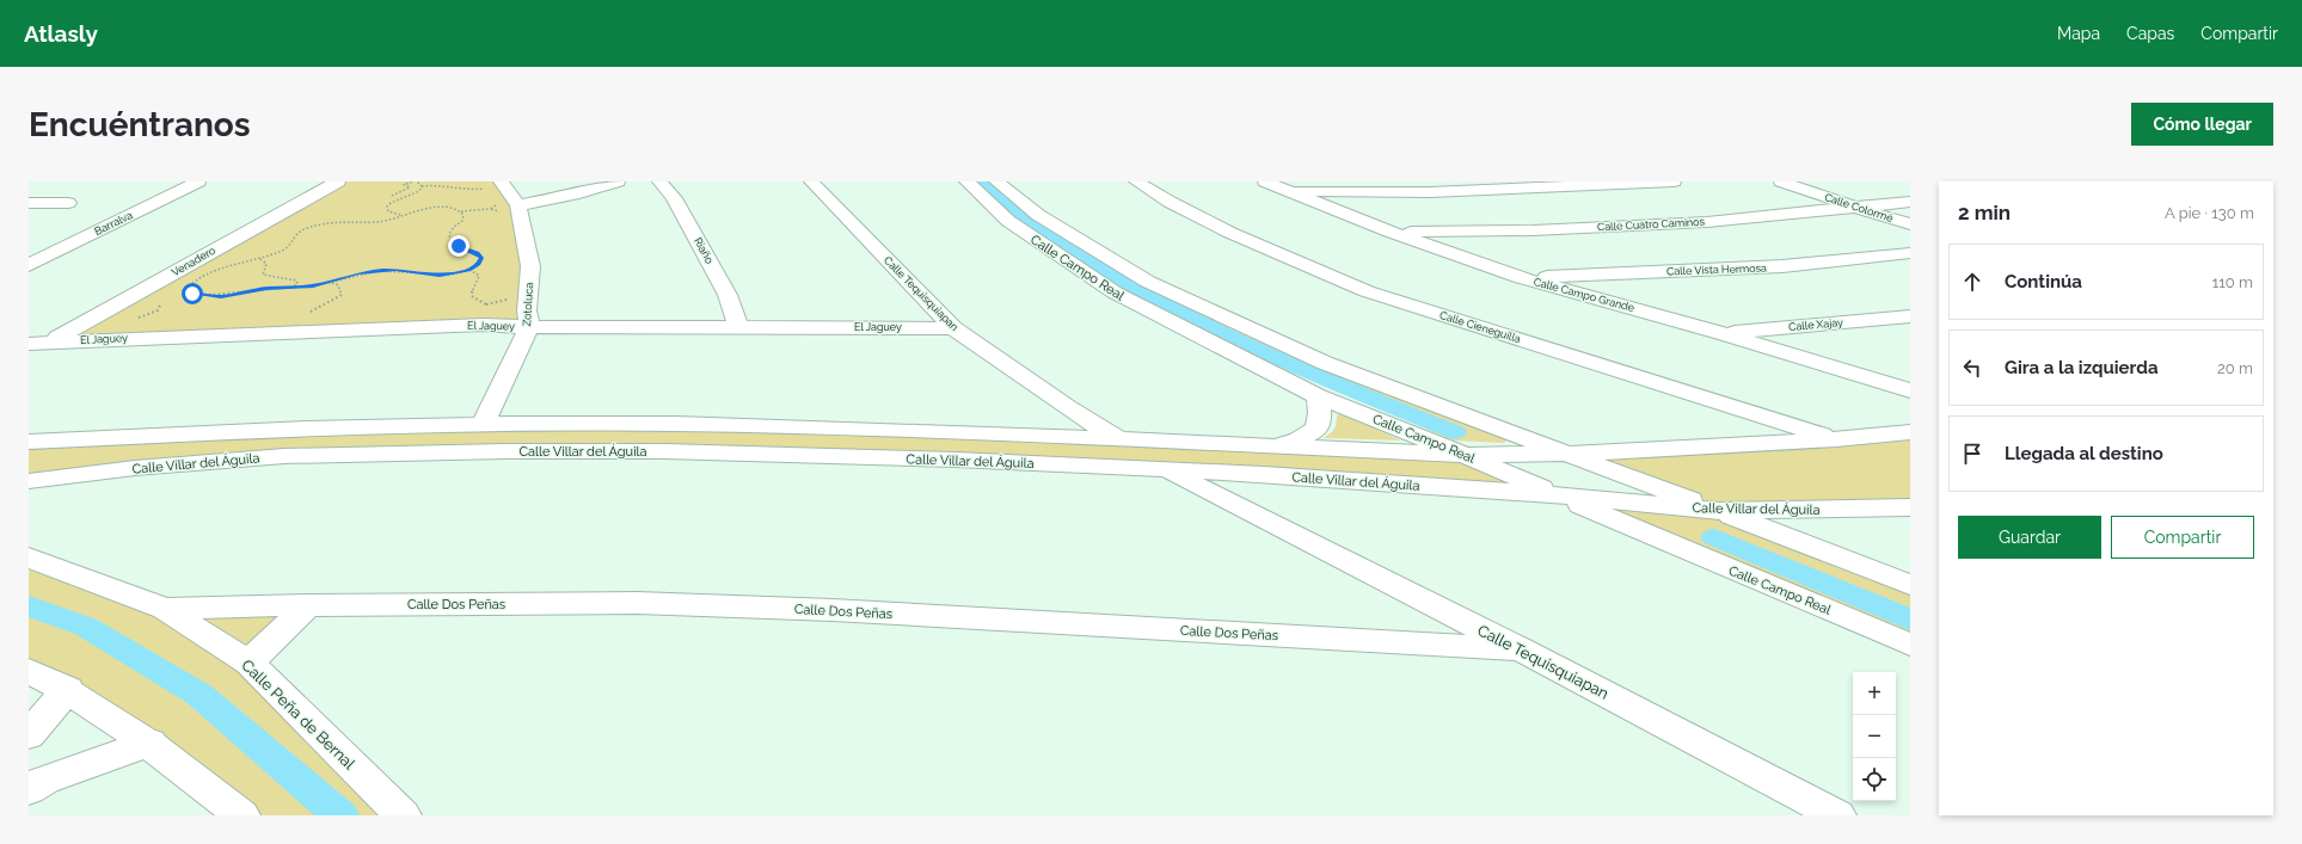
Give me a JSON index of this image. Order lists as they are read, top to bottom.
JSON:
{
  "streets": {
    "street": [
      "Calle Colormé",
      "Barralva",
      "Calle Cuatro Caminos",
      "Riaño",
      "Venadero",
      "Calle Campo Real",
      "Calle Vista Hermosa",
      "Calle Tequisquiapan",
      "Calle Campo Grande",
      "Zotoluca",
      "Calle Xajay",
      "El Jaguey",
      "Calle Cieneguilla",
      "Calle Villar del Águila",
      "Calle Dos Peñas",
      "Calle Peña de Bernal"
    ]
  },
  "crossings": [
    ["Calle Colormé", "Calle Cuatro Caminos"],
    ["Calle Cuatro Caminos", "Calle Campo Grande"],
    ["Riaño", "El Jaguey"],
    ["Venadero", "El Jaguey"],
    ["Calle Campo Real", "Calle Villar del Águila"],
    ["Calle Vista Hermosa", "Calle Campo Grande"],
    ["Calle Tequisquiapan", "El Jaguey"],
    ["Calle Tequisquiapan", "Calle Villar del Águila"],
    ["Calle Tequisquiapan", "Calle Dos Peñas"],
    ["Calle Campo Grande", "Calle Xajay"],
    ["Zotoluca", "El Jaguey"],
    ["Zotoluca", "Calle Villar del Águila"],
    ["Calle Cieneguilla", "Calle Villar del Águila"],
    ["Calle Dos Peñas", "Calle Peña de Bernal"]
  ],
  "page": {
    "header": "Atlasly",
    "nav": ["Mapa", "Capas", "Compartir"],
    "buttons": [
      "Cómo llegar",
      ["Guardar", "Compartir"]
    ],
    "title": "Encuéntranos",
    "heading": ["2 min", "A pie · 130 m"],
    "list": [
      ["Continúa", "110 m"],
      ["Gira a la izquierda", "20 m"],
      "Llegada al destino"
    ],
    "map_buttons": ["+", "−"]
  }
}
